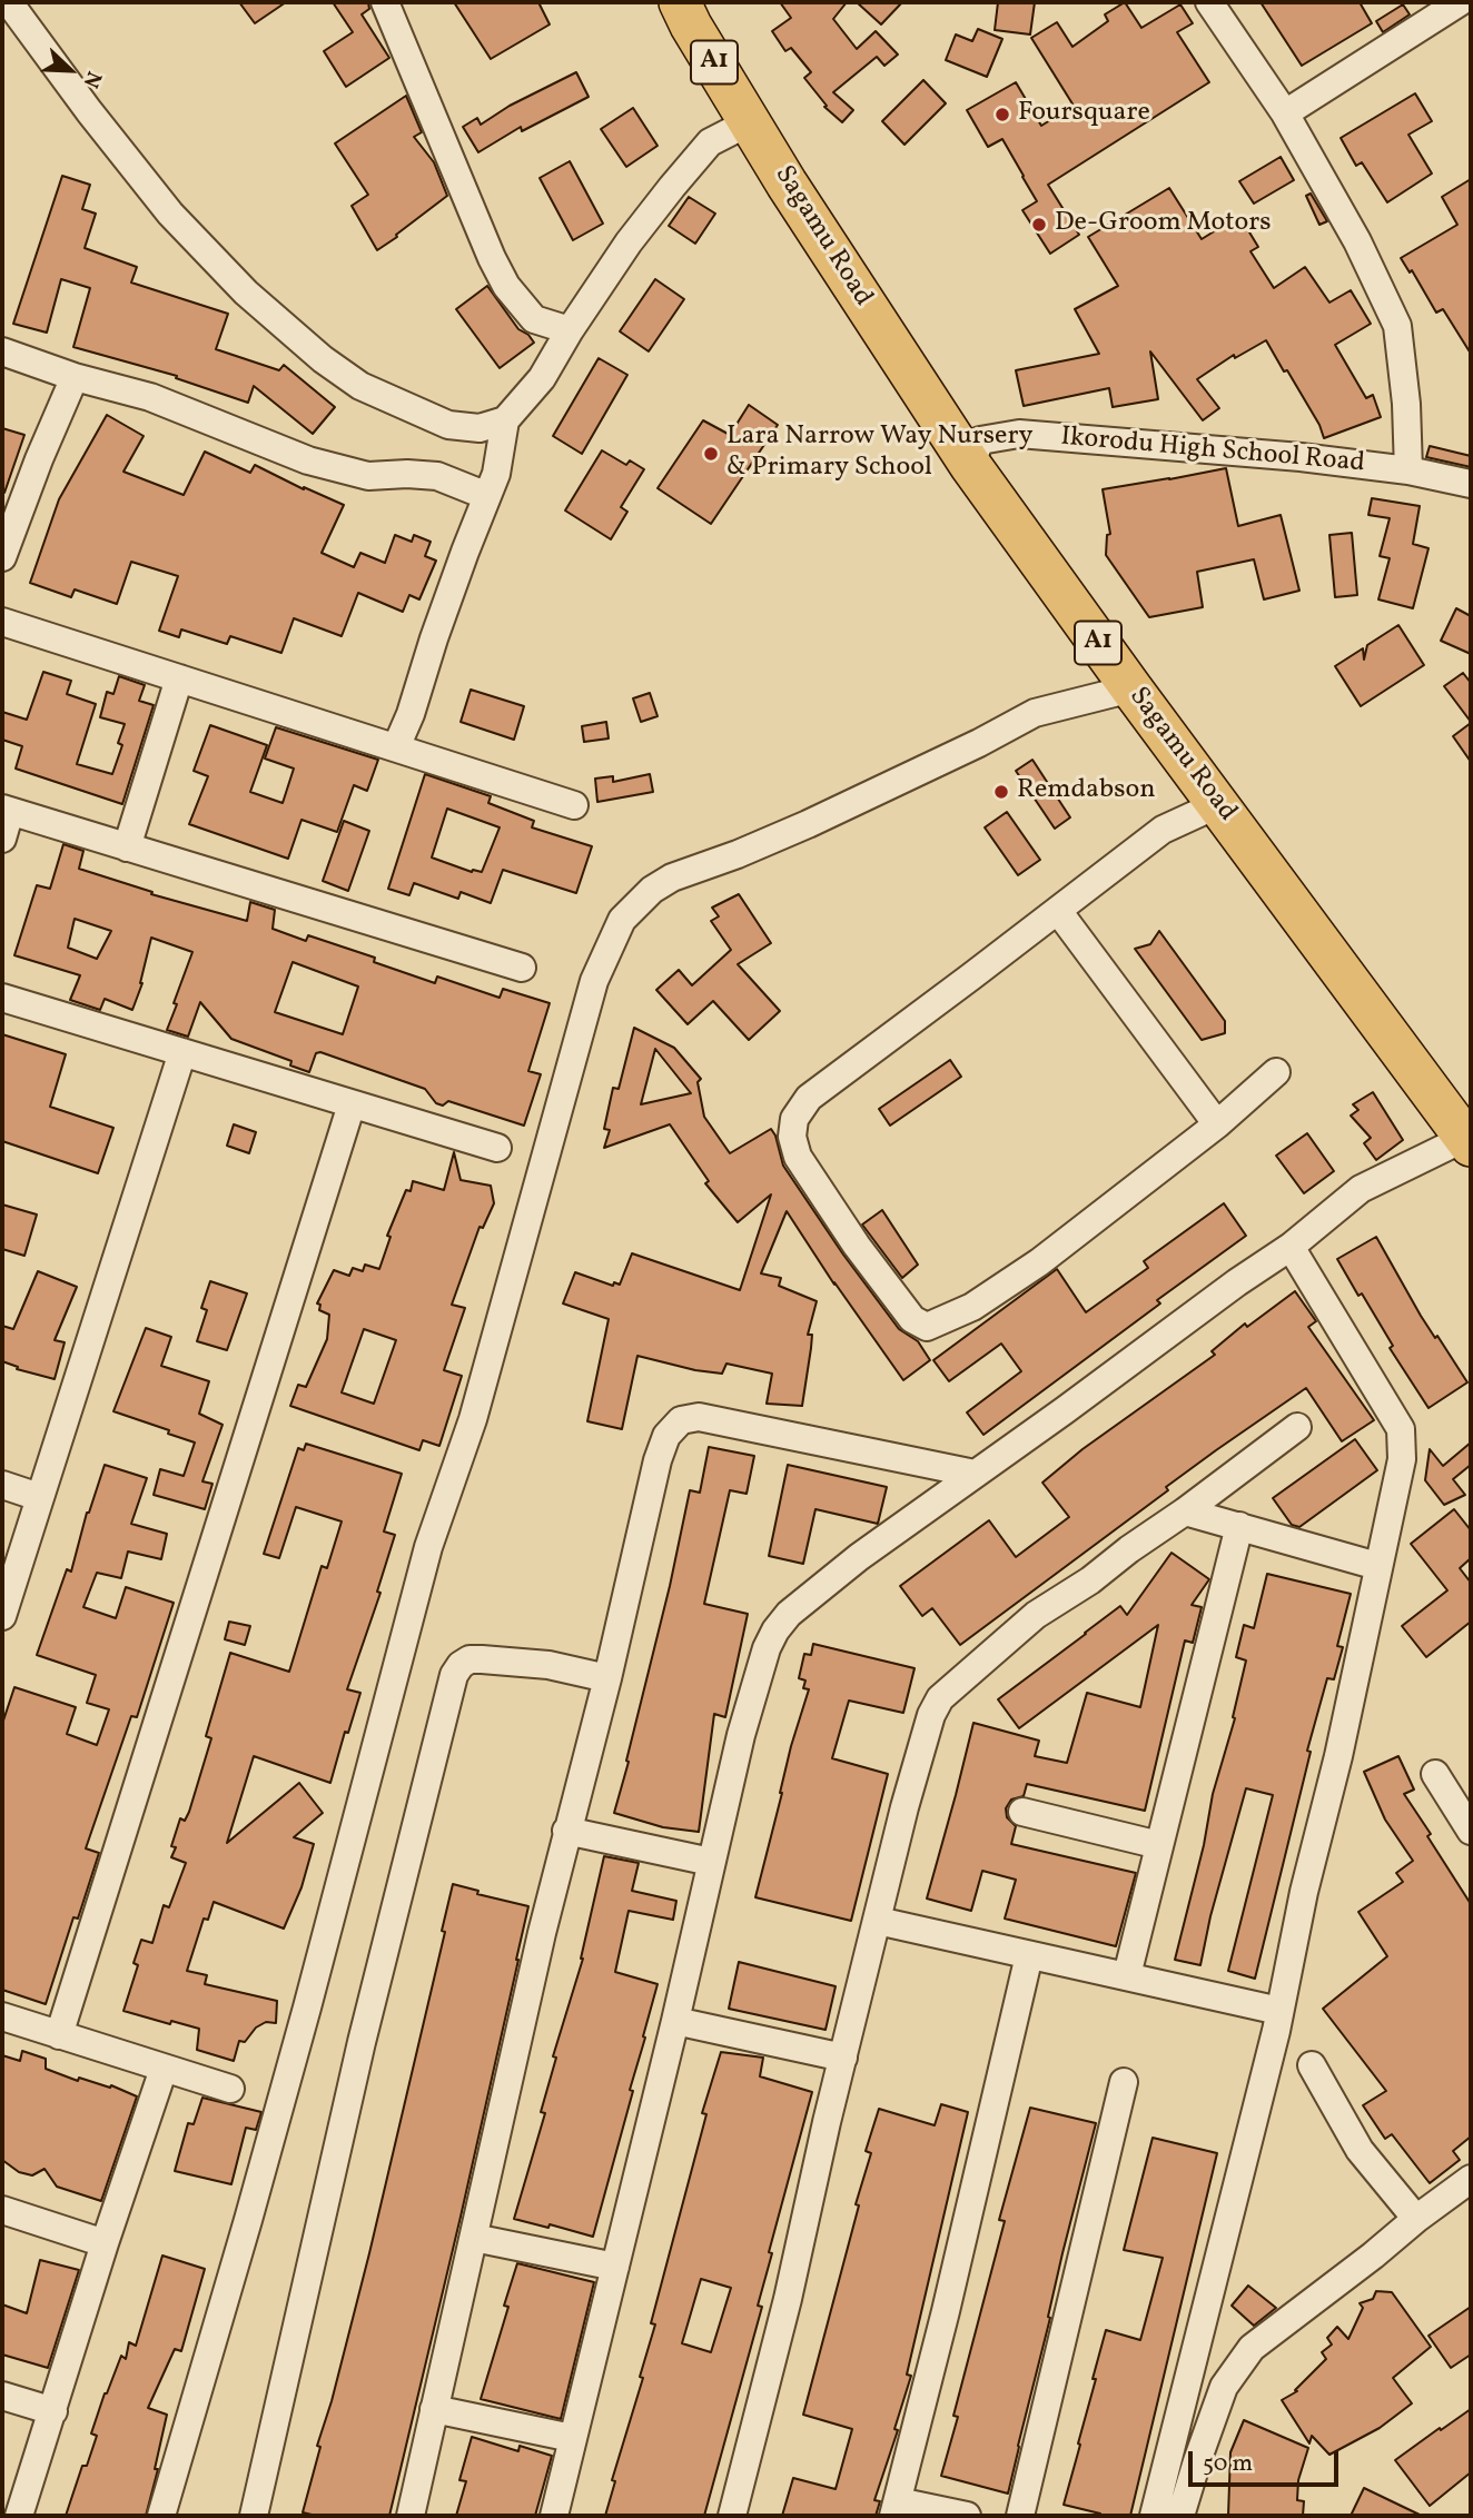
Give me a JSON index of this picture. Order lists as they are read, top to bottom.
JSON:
{
  "streets": {
    "highway": ["A1", "Sagamu Road"],
    "street": ["Ikorodu High School Road"]
  },
  "crossings": [
    ["Sagamu Road", "Ikorodu High School Road"]
  ],
  "places": [
    "Foursquare",
    "De-Groom Motors",
    "Lara Narrow Way Nursery & Primary School",
    "Remdabson"
  ],
  "scale_bar": "50 m",
  "north": "bottom right"
}
